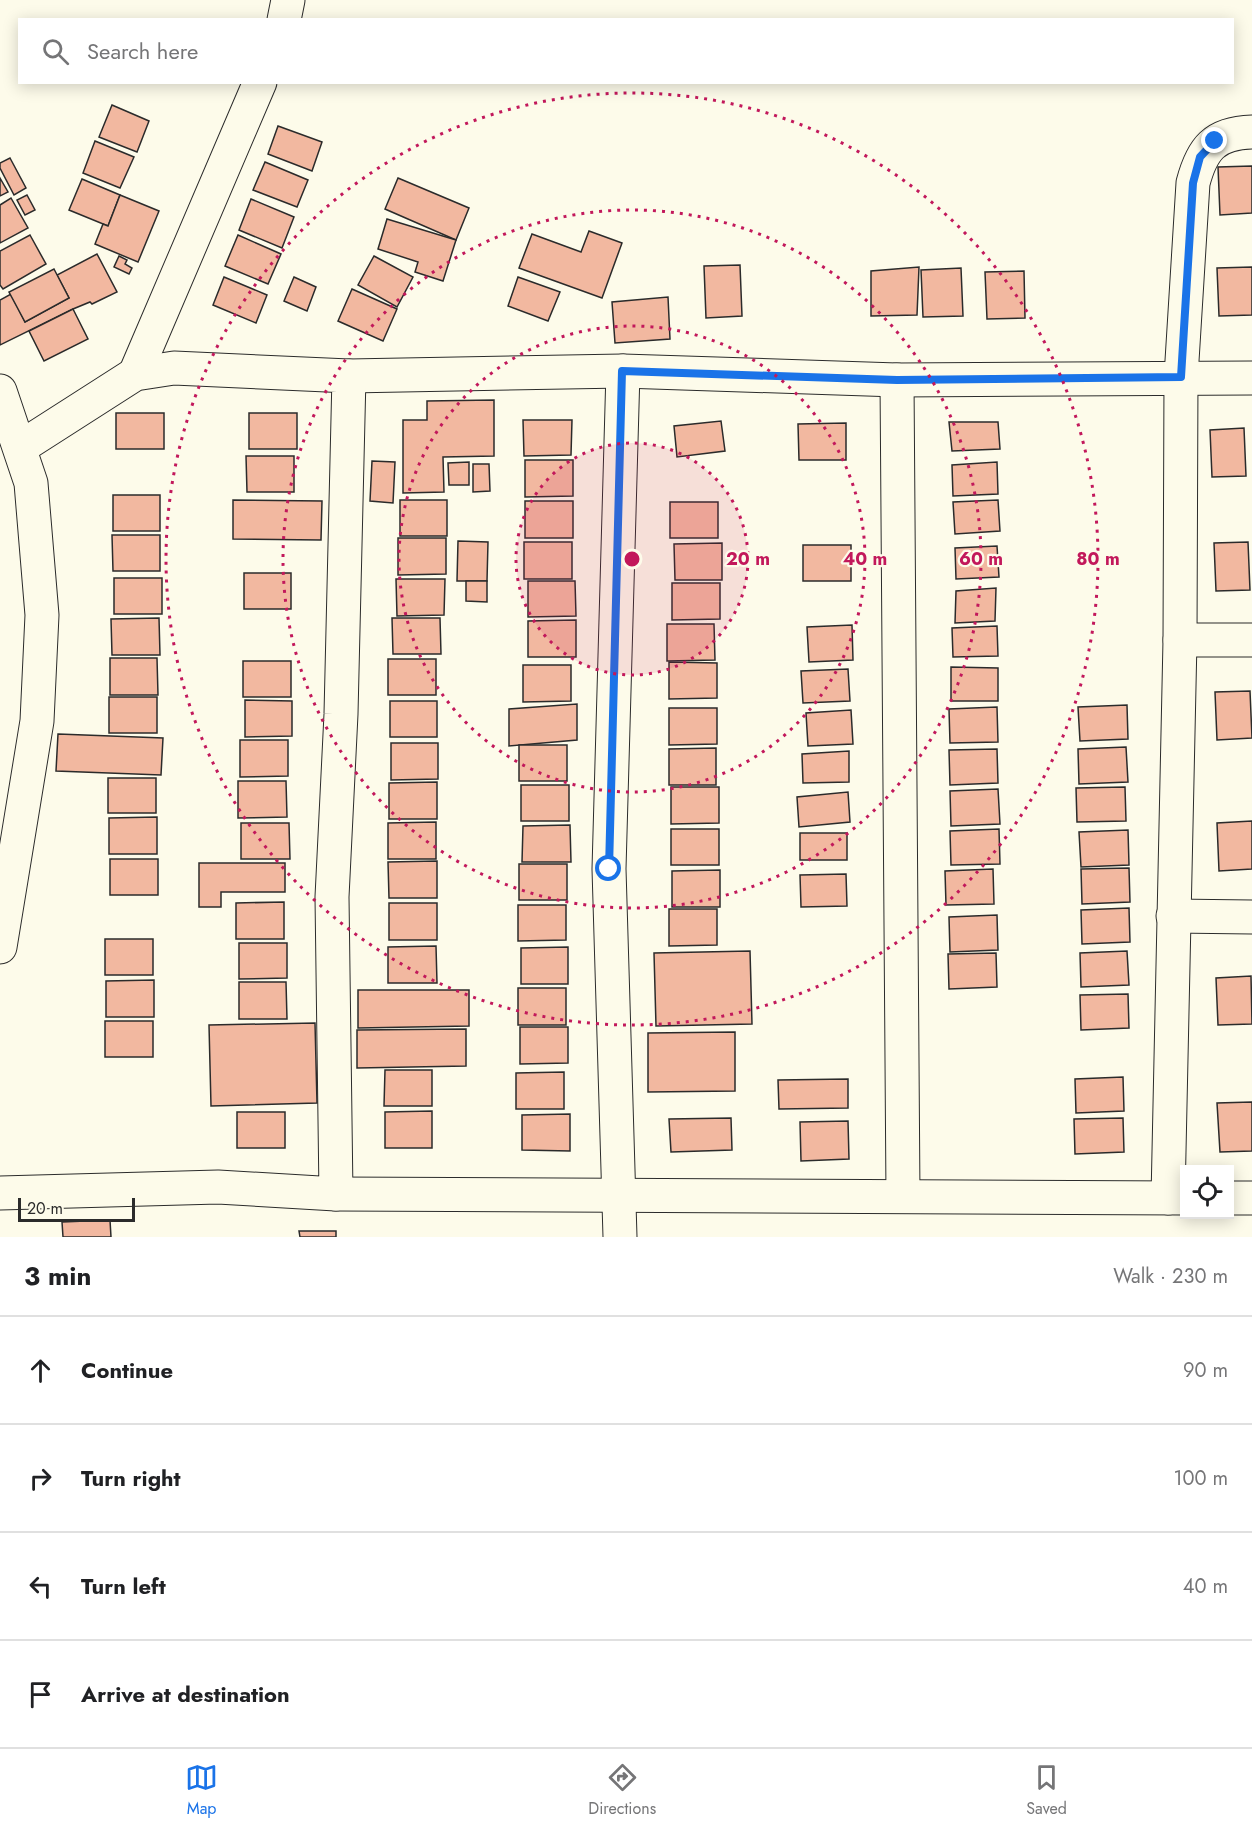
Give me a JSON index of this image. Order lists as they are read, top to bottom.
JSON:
{
  "scale_bar": "20 m",
  "page": {
    "search": "Search here",
    "scale": "20 m",
    "heading": ["3 min", "Walk · 230 m"],
    "list": [
      ["Continue", "90 m"],
      ["Turn right", "100 m"],
      ["Turn left", "40 m"],
      "Arrive at destination"
    ],
    "nav": ["Map", "Directions", "Saved"]
  },
  "rings": [
    "20 m",
    "40 m",
    "60 m",
    "80 m"
  ]
}
